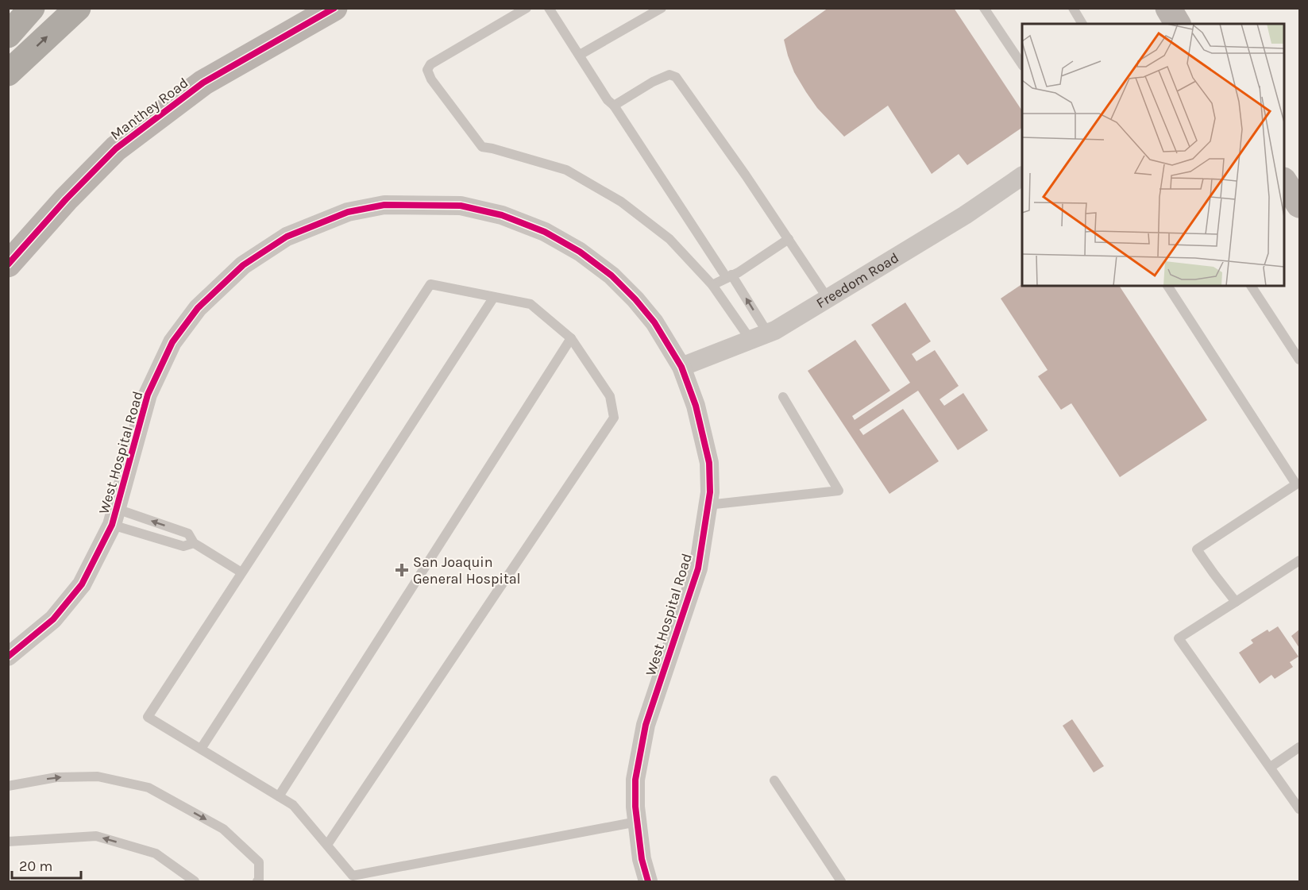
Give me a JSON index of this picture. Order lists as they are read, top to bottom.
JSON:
{
  "streets": {
    "street": ["Manthey Road", "Freedom Road", "West Hospital Road"]
  },
  "crossings": [
    ["Freedom Road", "West Hospital Road"]
  ],
  "places": {
    "health": ["San Joaquin General Hospital"]
  },
  "scale_bar": "20 m"
}
